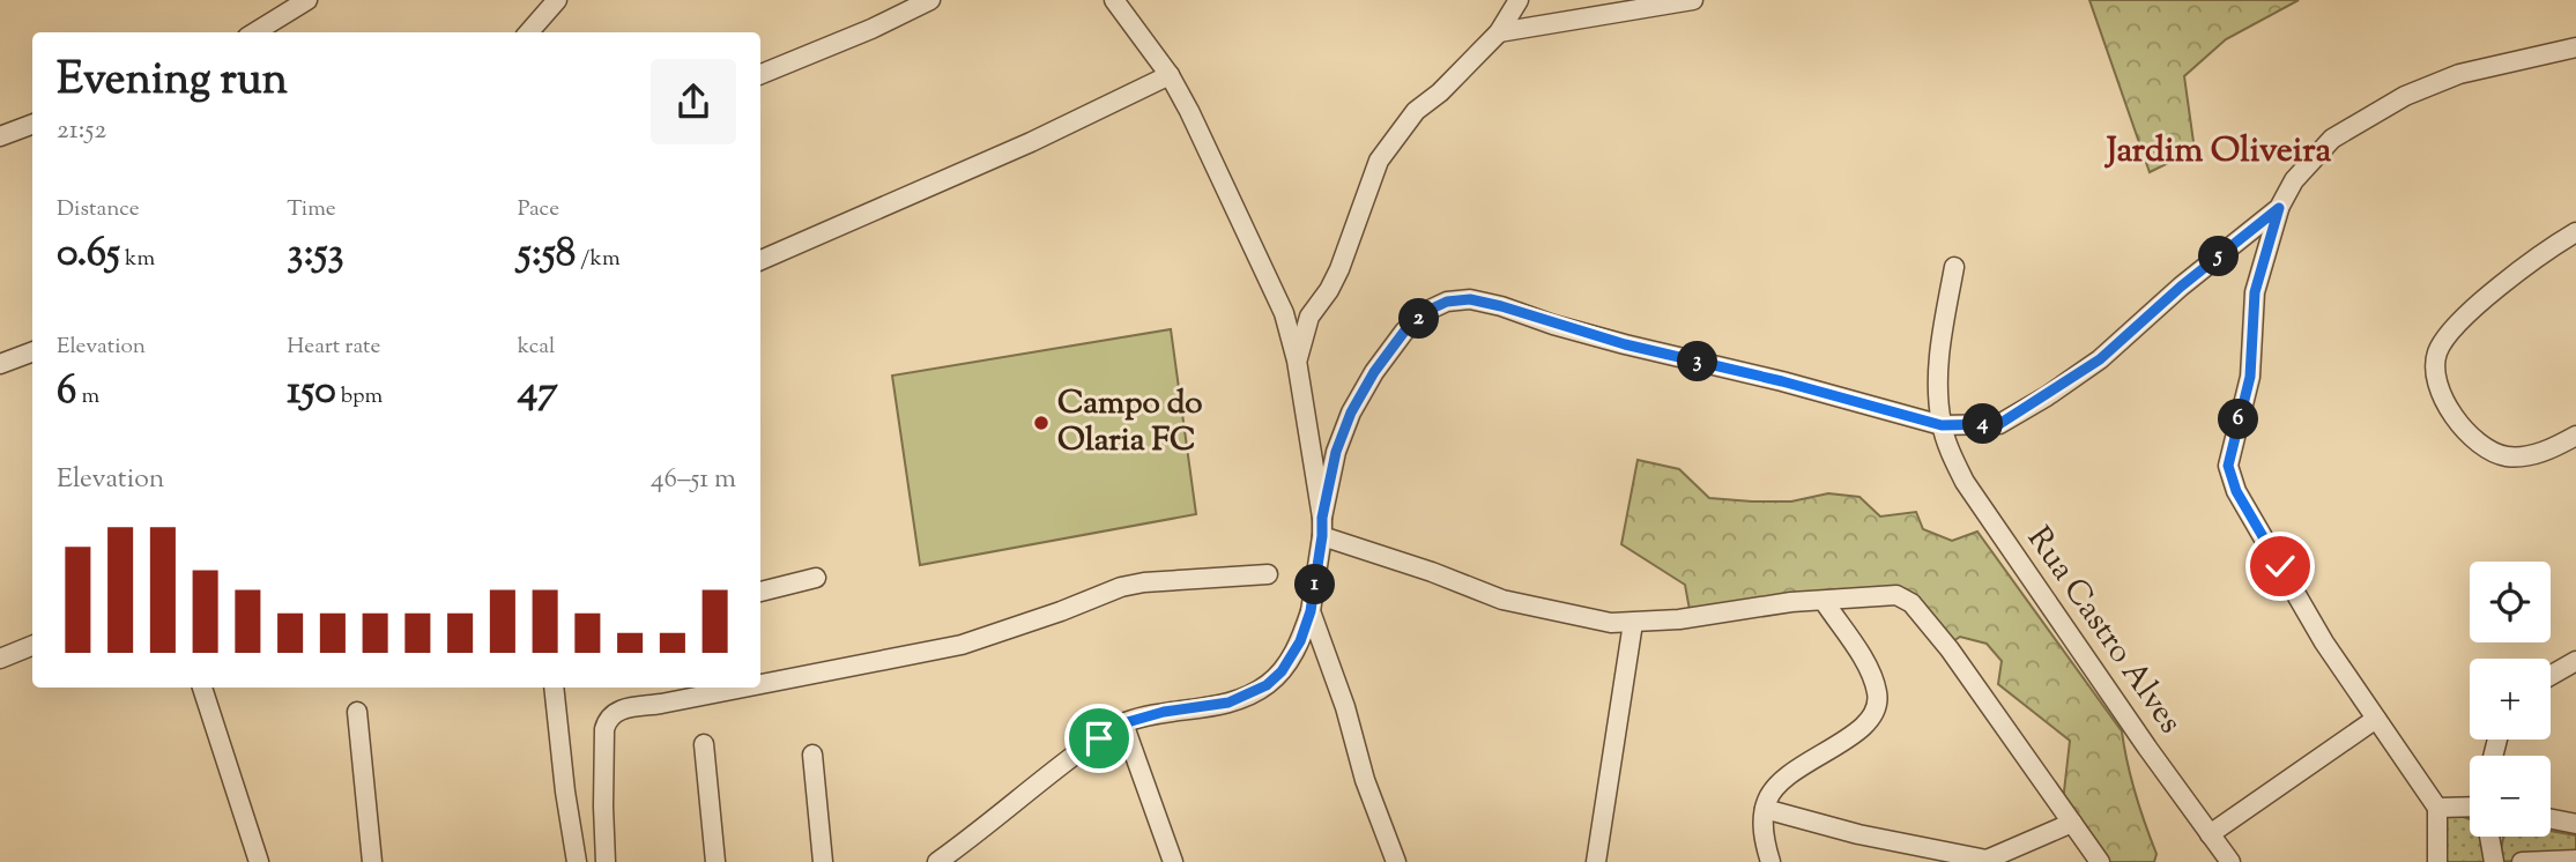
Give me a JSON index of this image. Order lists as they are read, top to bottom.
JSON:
{
  "streets": {
    "street": ["Rua Castro Alves"]
  },
  "districts": ["Jardim Oliveira"],
  "places": ["Campo do Olaria FC"],
  "page": {
    "heading": ["Evening run", "21:52"],
    "stats": [
      ["Distance", "0.65 km"],
      ["Time", "3:53"],
      ["Pace", "5:58 /km"],
      ["Elevation", "6 m"],
      ["Heart rate", "150 bpm"],
      ["kcal", "47"]
    ],
    "pins": [
      "5",
      "2",
      "3",
      "6",
      "4",
      "1"
    ],
    "chart": ["Elevation", "46–51 m"],
    "map_buttons": ["+", "−"]
  }
}
